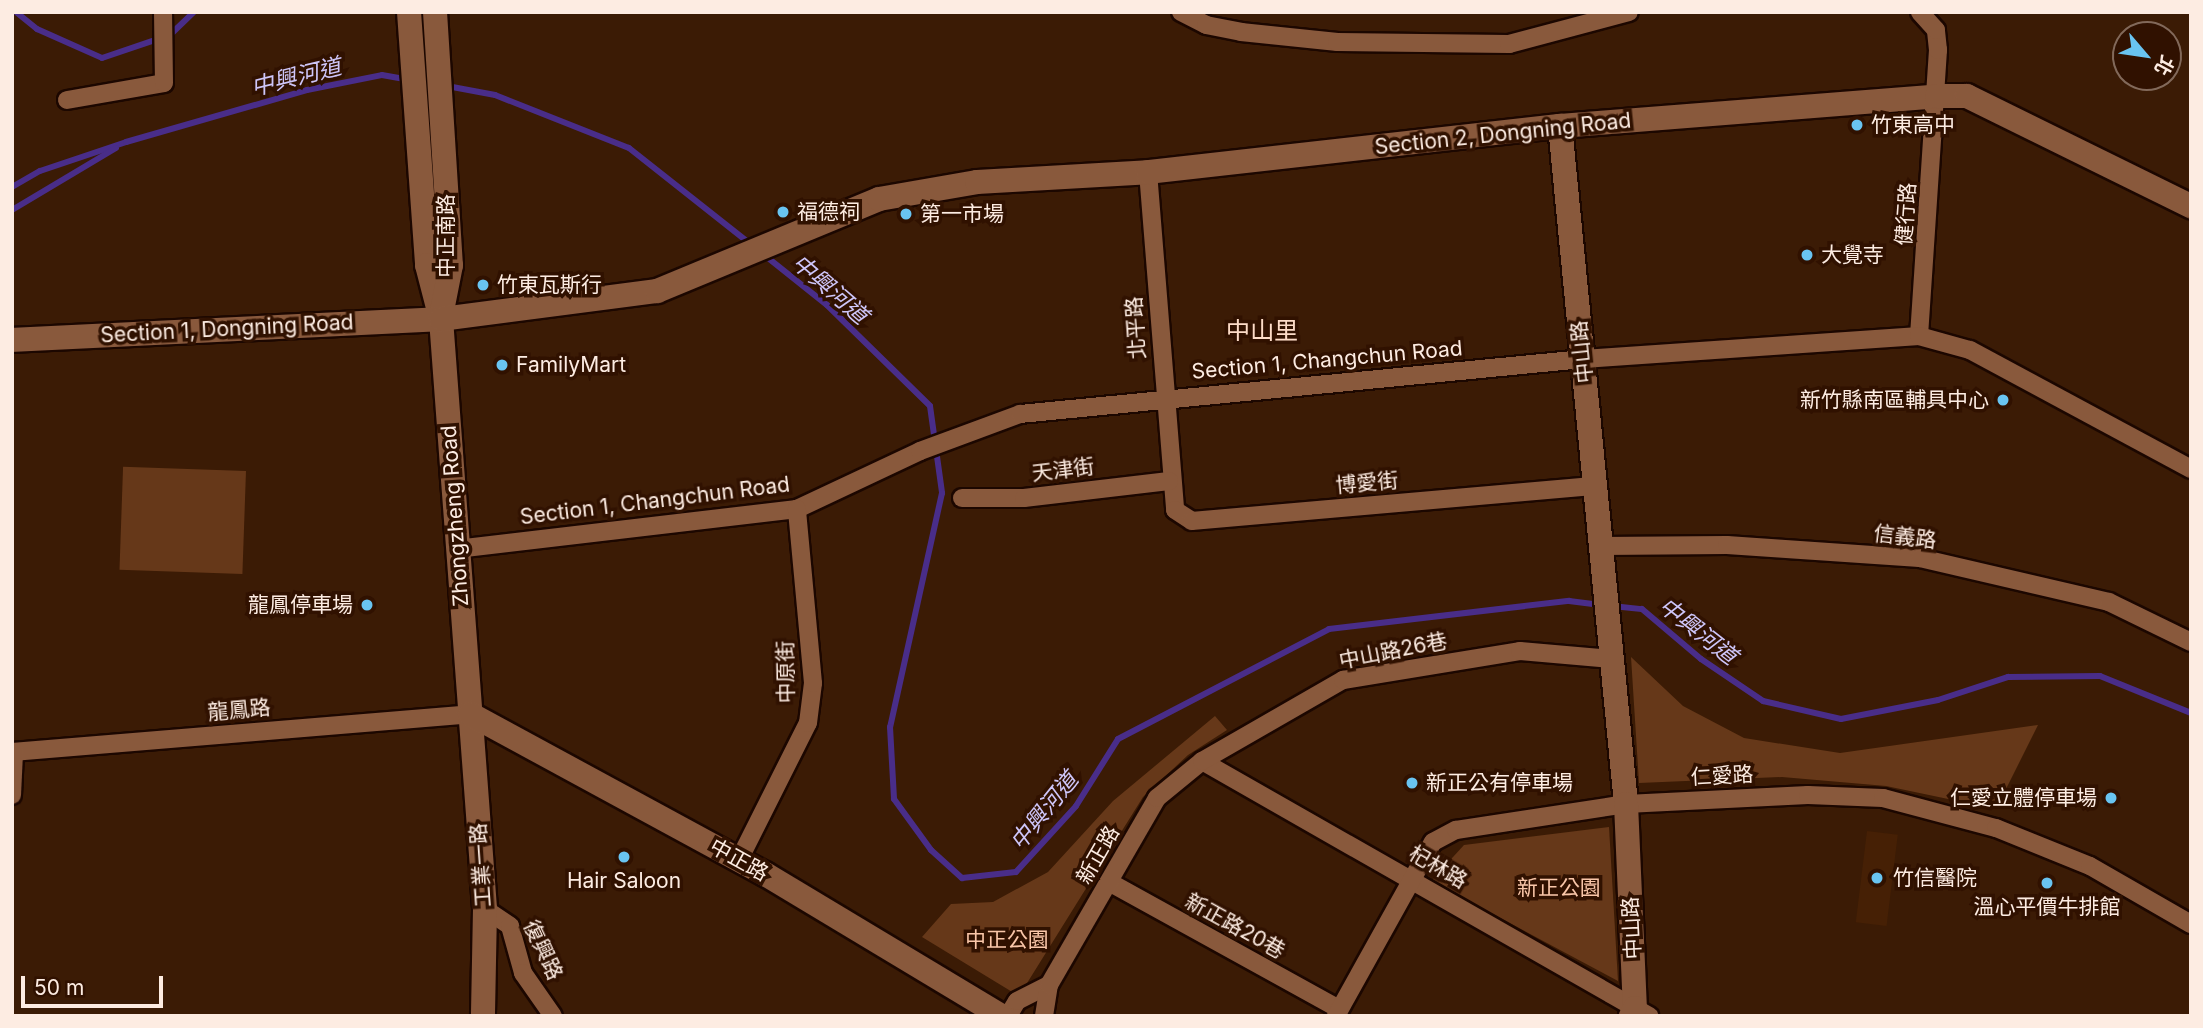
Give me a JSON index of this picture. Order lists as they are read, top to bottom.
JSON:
{
  "streets": {
    "street": [
      "Section 2, Dongning Road",
      "健行路",
      "中正南路",
      "北平路",
      "Section 1, Dongning Road",
      "中山路",
      "Section 1, Changchun Road",
      "天津街",
      "博愛街",
      "Zhongzheng Road",
      "信義路",
      "中山路26巷",
      "中原街",
      "龍鳳路",
      "仁愛路",
      "新正路",
      "中正路",
      "工業一路",
      "杞林路",
      "新正路20巷",
      "復興路"
    ]
  },
  "crossings": [
    ["Section 2, Dongning Road", "健行路"],
    ["Section 2, Dongning Road", "中正南路"],
    ["Section 2, Dongning Road", "北平路"],
    ["Section 2, Dongning Road", "Section 1, Dongning Road"],
    ["Section 2, Dongning Road", "中山路"],
    ["Section 2, Dongning Road", "Zhongzheng Road"],
    ["健行路", "Section 1, Changchun Road"],
    ["中正南路", "Section 1, Dongning Road"],
    ["中正南路", "Zhongzheng Road"],
    ["北平路", "Section 1, Changchun Road"],
    ["北平路", "天津街"],
    ["北平路", "博愛街"],
    ["Section 1, Dongning Road", "Zhongzheng Road"],
    ["中山路", "Section 1, Changchun Road"],
    ["中山路", "博愛街"],
    ["中山路", "信義路"],
    ["中山路", "中山路26巷"],
    ["中山路", "仁愛路"],
    ["中山路", "杞林路"],
    ["Section 1, Changchun Road", "Zhongzheng Road"],
    ["Section 1, Changchun Road", "中原街"],
    ["天津街", "博愛街"],
    ["Zhongzheng Road", "龍鳳路"],
    ["Zhongzheng Road", "中正路"],
    ["Zhongzheng Road", "工業一路"],
    ["中山路26巷", "新正路"],
    ["中山路26巷", "杞林路"],
    ["中原街", "中正路"],
    ["龍鳳路", "中正路"],
    ["龍鳳路", "工業一路"],
    ["仁愛路", "杞林路"],
    ["仁愛路", "新正路20巷"],
    ["新正路", "杞林路"],
    ["新正路", "新正路20巷"],
    ["中正路", "工業一路"],
    ["工業一路", "復興路"]
  ],
  "districts": ["中山里"],
  "water": ["中興河道"],
  "parks": ["新正公園", "中正公園"],
  "places": [
    "竹東高中",
    "福德祠",
    "第一市場",
    "大覺寺",
    "竹東瓦斯行",
    "FamilyMart",
    "新竹縣南區輔具中心",
    "龍鳳停車場",
    "新正公有停車場",
    "仁愛立體停車場",
    "Hair Saloon",
    "竹信醫院",
    "溫心平價牛排館"
  ],
  "scale_bar": "50 m",
  "north": "bottom right"
}
